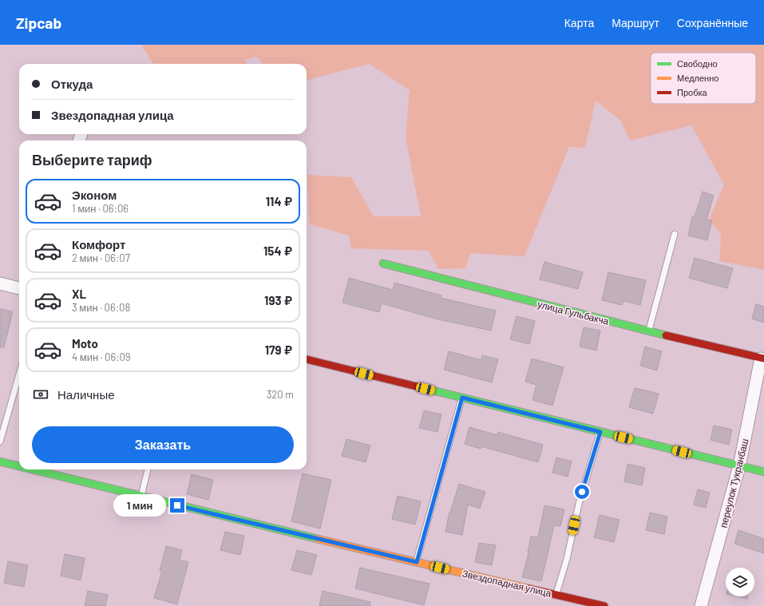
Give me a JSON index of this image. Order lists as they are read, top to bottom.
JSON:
{
  "streets": {
    "street": ["улица Гульбакча", "переулок Тукранбаш", "Звездопадная улица"]
  },
  "crossings": [
    ["улица Гульбакча", "переулок Тукранбаш"]
  ],
  "legend": ["Свободно", "Медленно", "Пробка"],
  "page": {
    "header": "Zipcab",
    "nav": ["Карта", "Маршрут", "Сохранённые"],
    "banner": ["Откуда", "Звездопадная улица"],
    "heading": "Выберите тариф",
    "list": [
      {
        "name": "Эконом",
        "note": "1 мин · 06:06",
        "value": "114 ₽"
      },
      {
        "name": "Комфорт",
        "note": "2 мин · 06:07",
        "value": "154 ₽"
      },
      {
        "name": "XL",
        "note": "3 мин · 06:08",
        "value": "193 ₽"
      },
      {
        "name": "Moto",
        "note": "4 мин · 06:09",
        "value": "179 ₽"
      }
    ],
    "pay": ["Наличные", "320 m"],
    "buttons": "Заказать",
    "bubble": "1 мин"
  }
}
